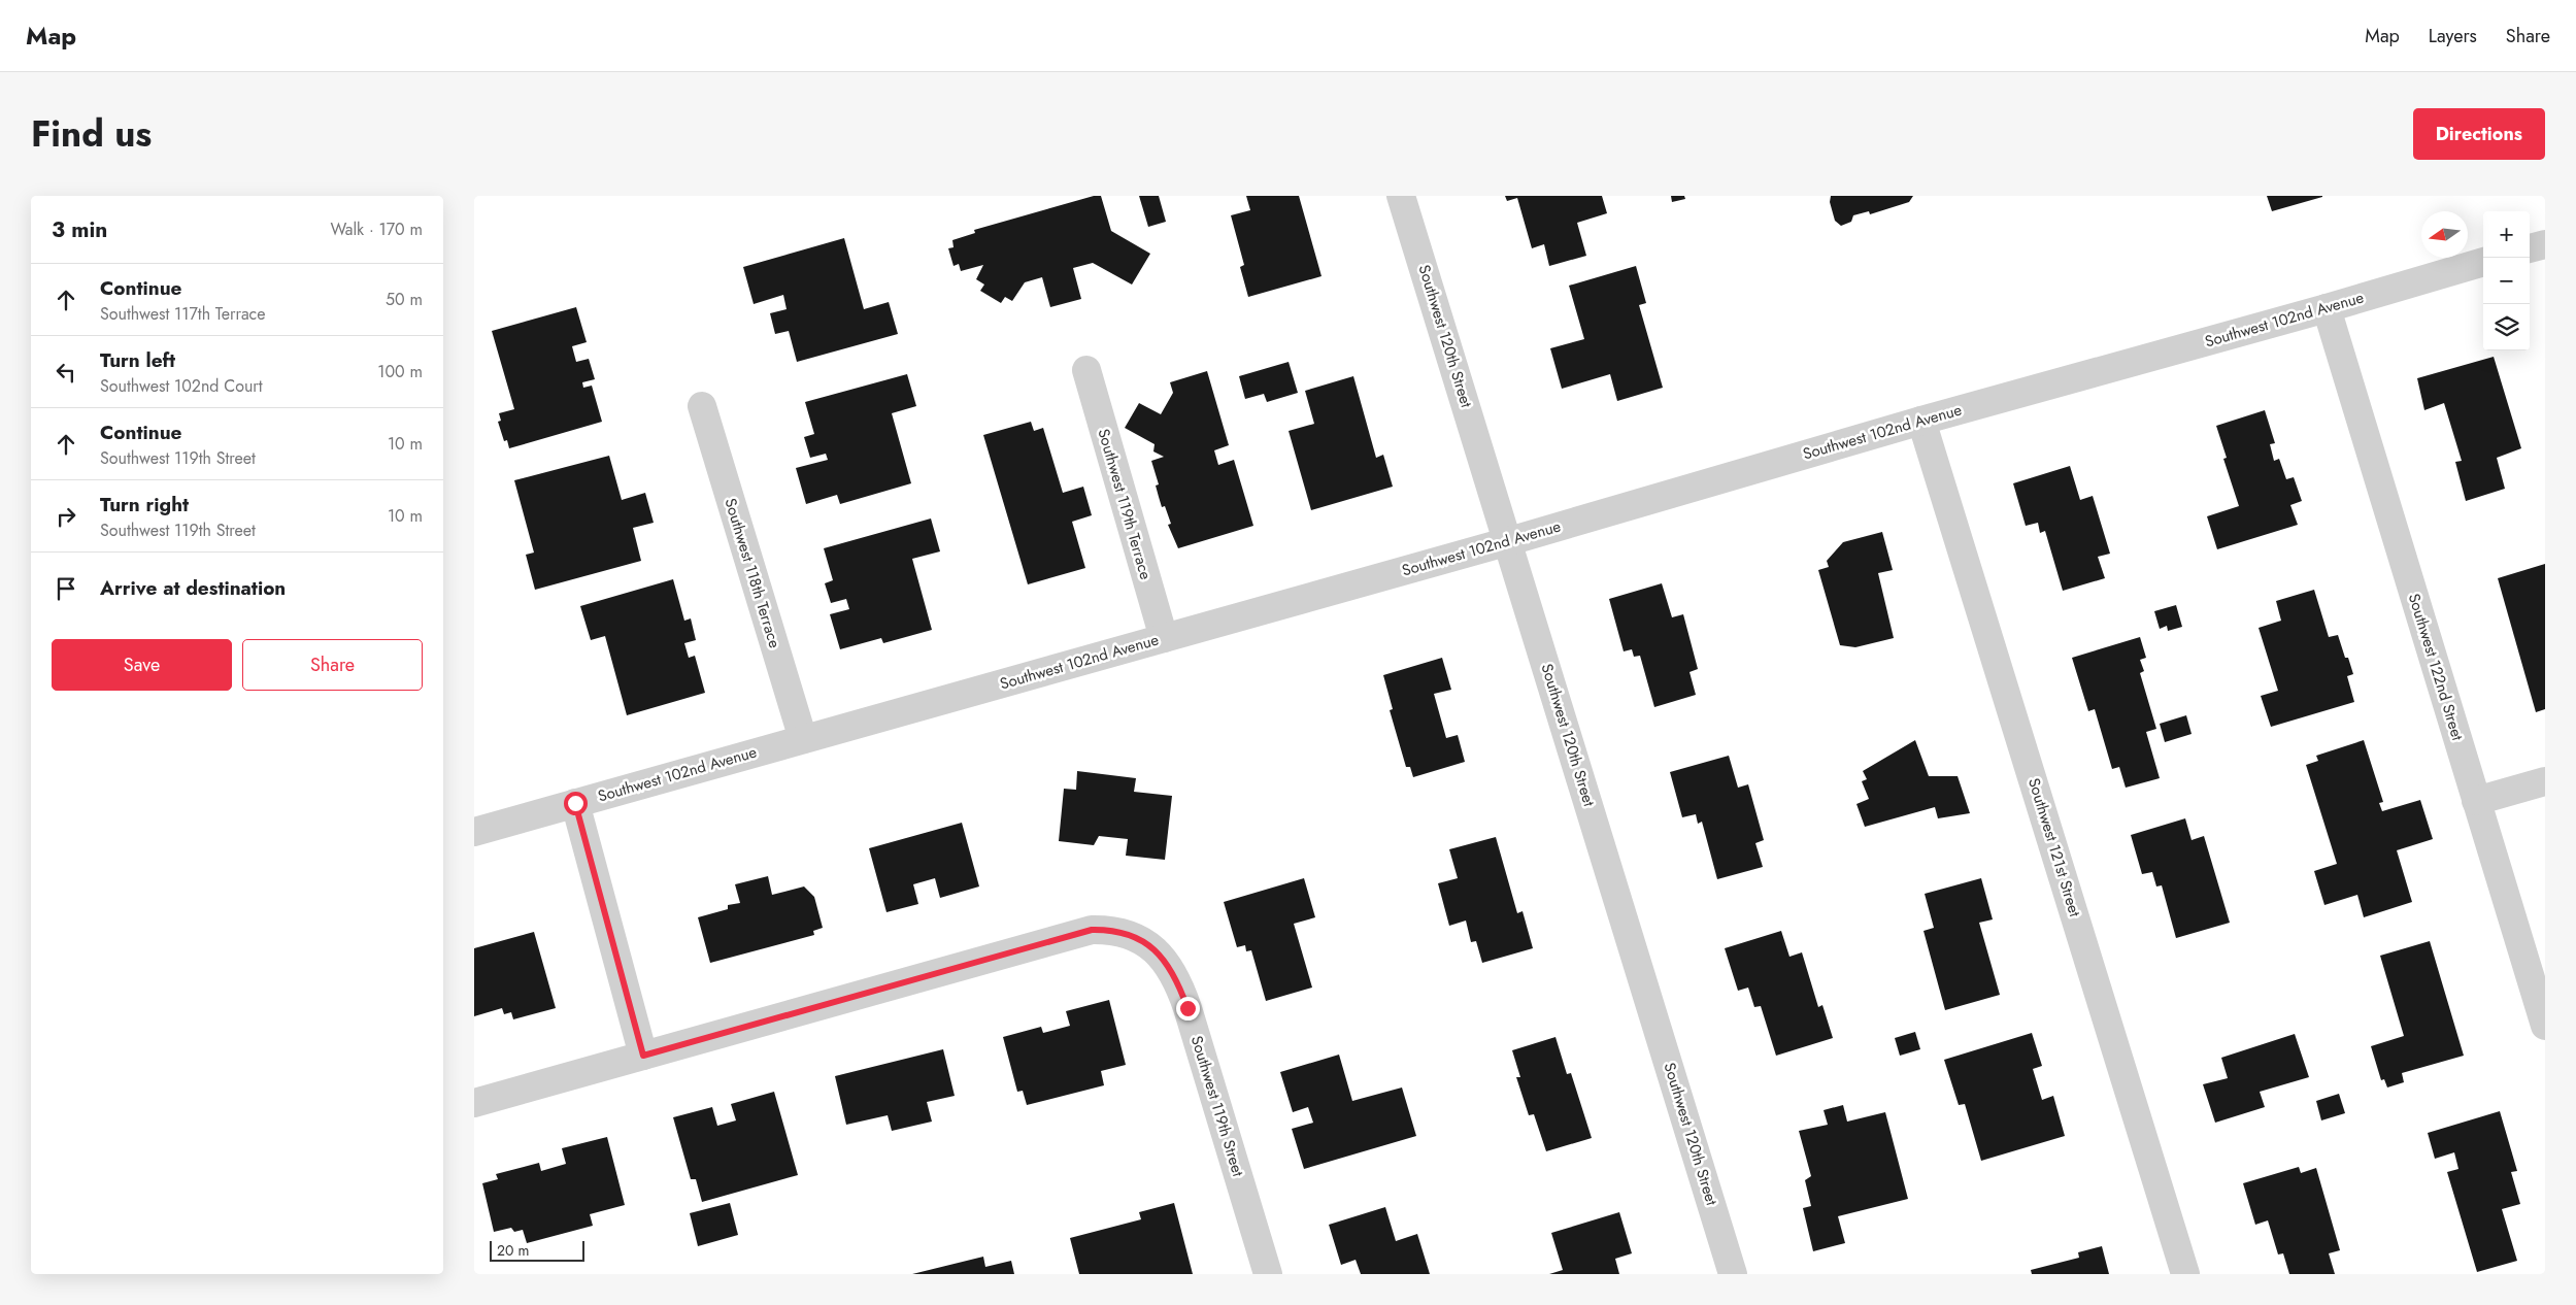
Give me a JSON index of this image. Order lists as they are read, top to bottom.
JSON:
{
  "streets": {
    "street": [
      "Southwest 102nd Avenue",
      "Southwest 120th Street",
      "Southwest 119th Terrace",
      "Southwest 118th Terrace",
      "Southwest 122nd Street",
      "Southwest 121st Street",
      "Southwest 119th Street"
    ]
  },
  "crossings": [
    ["Southwest 102nd Avenue", "Southwest 120th Street"],
    ["Southwest 102nd Avenue", "Southwest 119th Terrace"],
    ["Southwest 102nd Avenue", "Southwest 118th Terrace"],
    ["Southwest 102nd Avenue", "Southwest 122nd Street"],
    ["Southwest 102nd Avenue", "Southwest 121st Street"]
  ],
  "scale_bar": "20 m",
  "north": "left",
  "page": {
    "header": "Map",
    "nav": ["Map", "Layers", "Share"],
    "title": "Find us",
    "buttons": [
      "Directions",
      ["Save", "Share"]
    ],
    "heading": ["3 min", "Walk · 170 m"],
    "map_buttons": ["+", "−"],
    "list": [
      ["Continue", "Southwest 117th Terrace", "50 m"],
      ["Turn left", "Southwest 102nd Court", "100 m"],
      ["Continue", "Southwest 119th Street", "10 m"],
      ["Turn right", "Southwest 119th Street", "10 m"],
      "Arrive at destination"
    ],
    "scale": "20 m"
  }
}
